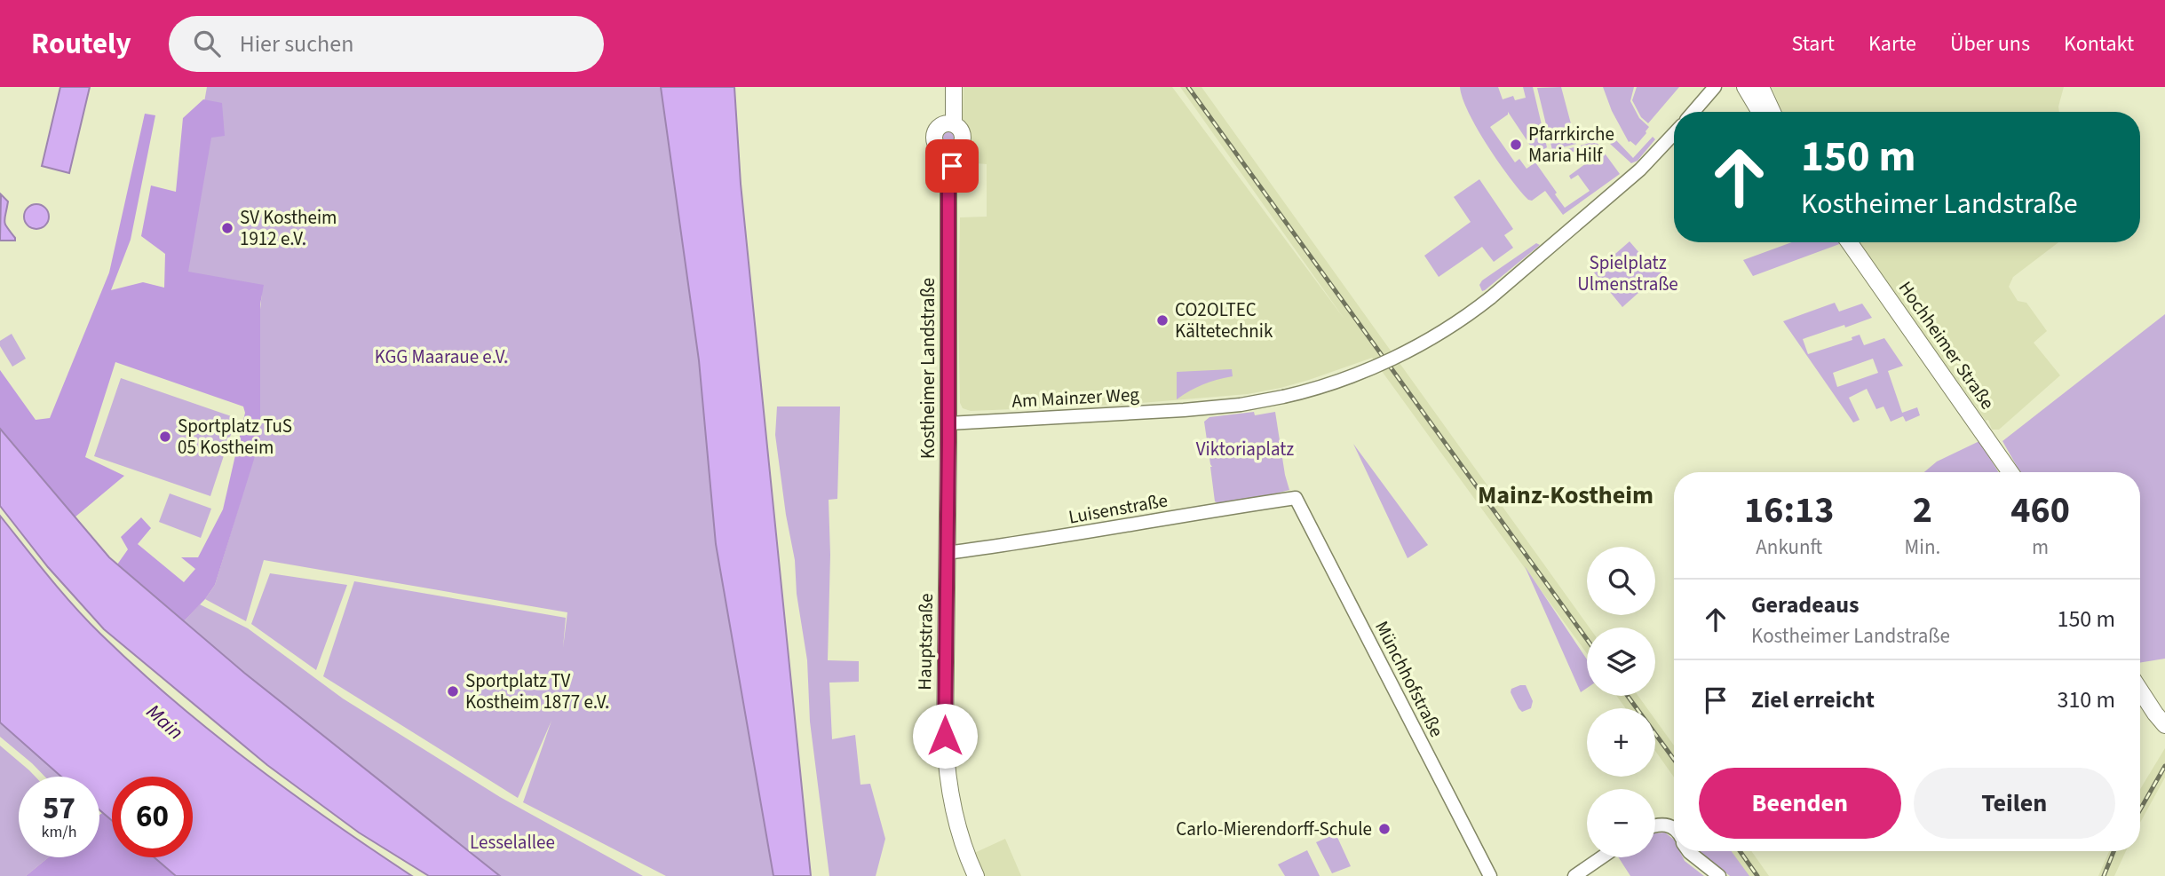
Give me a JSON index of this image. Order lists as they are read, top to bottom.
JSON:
{
  "streets": {
    "main road": ["Hochheimer Straße", "Kostheimer Landstraße", "Hauptstraße"],
    "street": ["Am Mainzer Weg", "Luisenstraße", "Münchhofstraße"]
  },
  "crossings": [
    ["Kostheimer Landstraße", "Am Mainzer Weg"],
    ["Kostheimer Landstraße", "Luisenstraße"],
    ["Kostheimer Landstraße", "Hauptstraße"],
    ["Luisenstraße", "Hauptstraße"],
    ["Luisenstraße", "Münchhofstraße"]
  ],
  "districts": ["Mainz-Kostheim"],
  "water": ["Main"],
  "parks": [
    "Spielplatz Ulmenstraße",
    "KGG Maaraue e.V.",
    "Viktoriaplatz",
    "Lesselallee"
  ],
  "places": [
    "Pfarrkirche Maria Hilf",
    "SV Kostheim 1912 e.V.",
    "CO2OLTEC Kältetechnik",
    "Sportplatz TuS 05 Kostheim",
    "Sportplatz TV Kostheim 1877 e.V.",
    "Carlo-Mierendorff-Schule"
  ],
  "page": {
    "header": "Routely",
    "search": "Hier suchen",
    "nav": [
      "Start",
      "Karte",
      "Über uns",
      "Kontakt"
    ],
    "turn": ["150 m", "Kostheimer Landstraße"],
    "eta": [
      "16:13",
      "Ankunft",
      "2",
      "Min.",
      "460",
      "m"
    ],
    "map_buttons": ["+", "−"],
    "list": [
      {
        "name": "Geradeaus",
        "note": "Kostheimer Landstraße",
        "value": "150 m"
      },
      {
        "name": "Ziel erreicht",
        "value": "310 m"
      }
    ],
    "buttons": ["Beenden", "Teilen"],
    "speed": "57 km/h",
    "limit": "60"
  }
}
